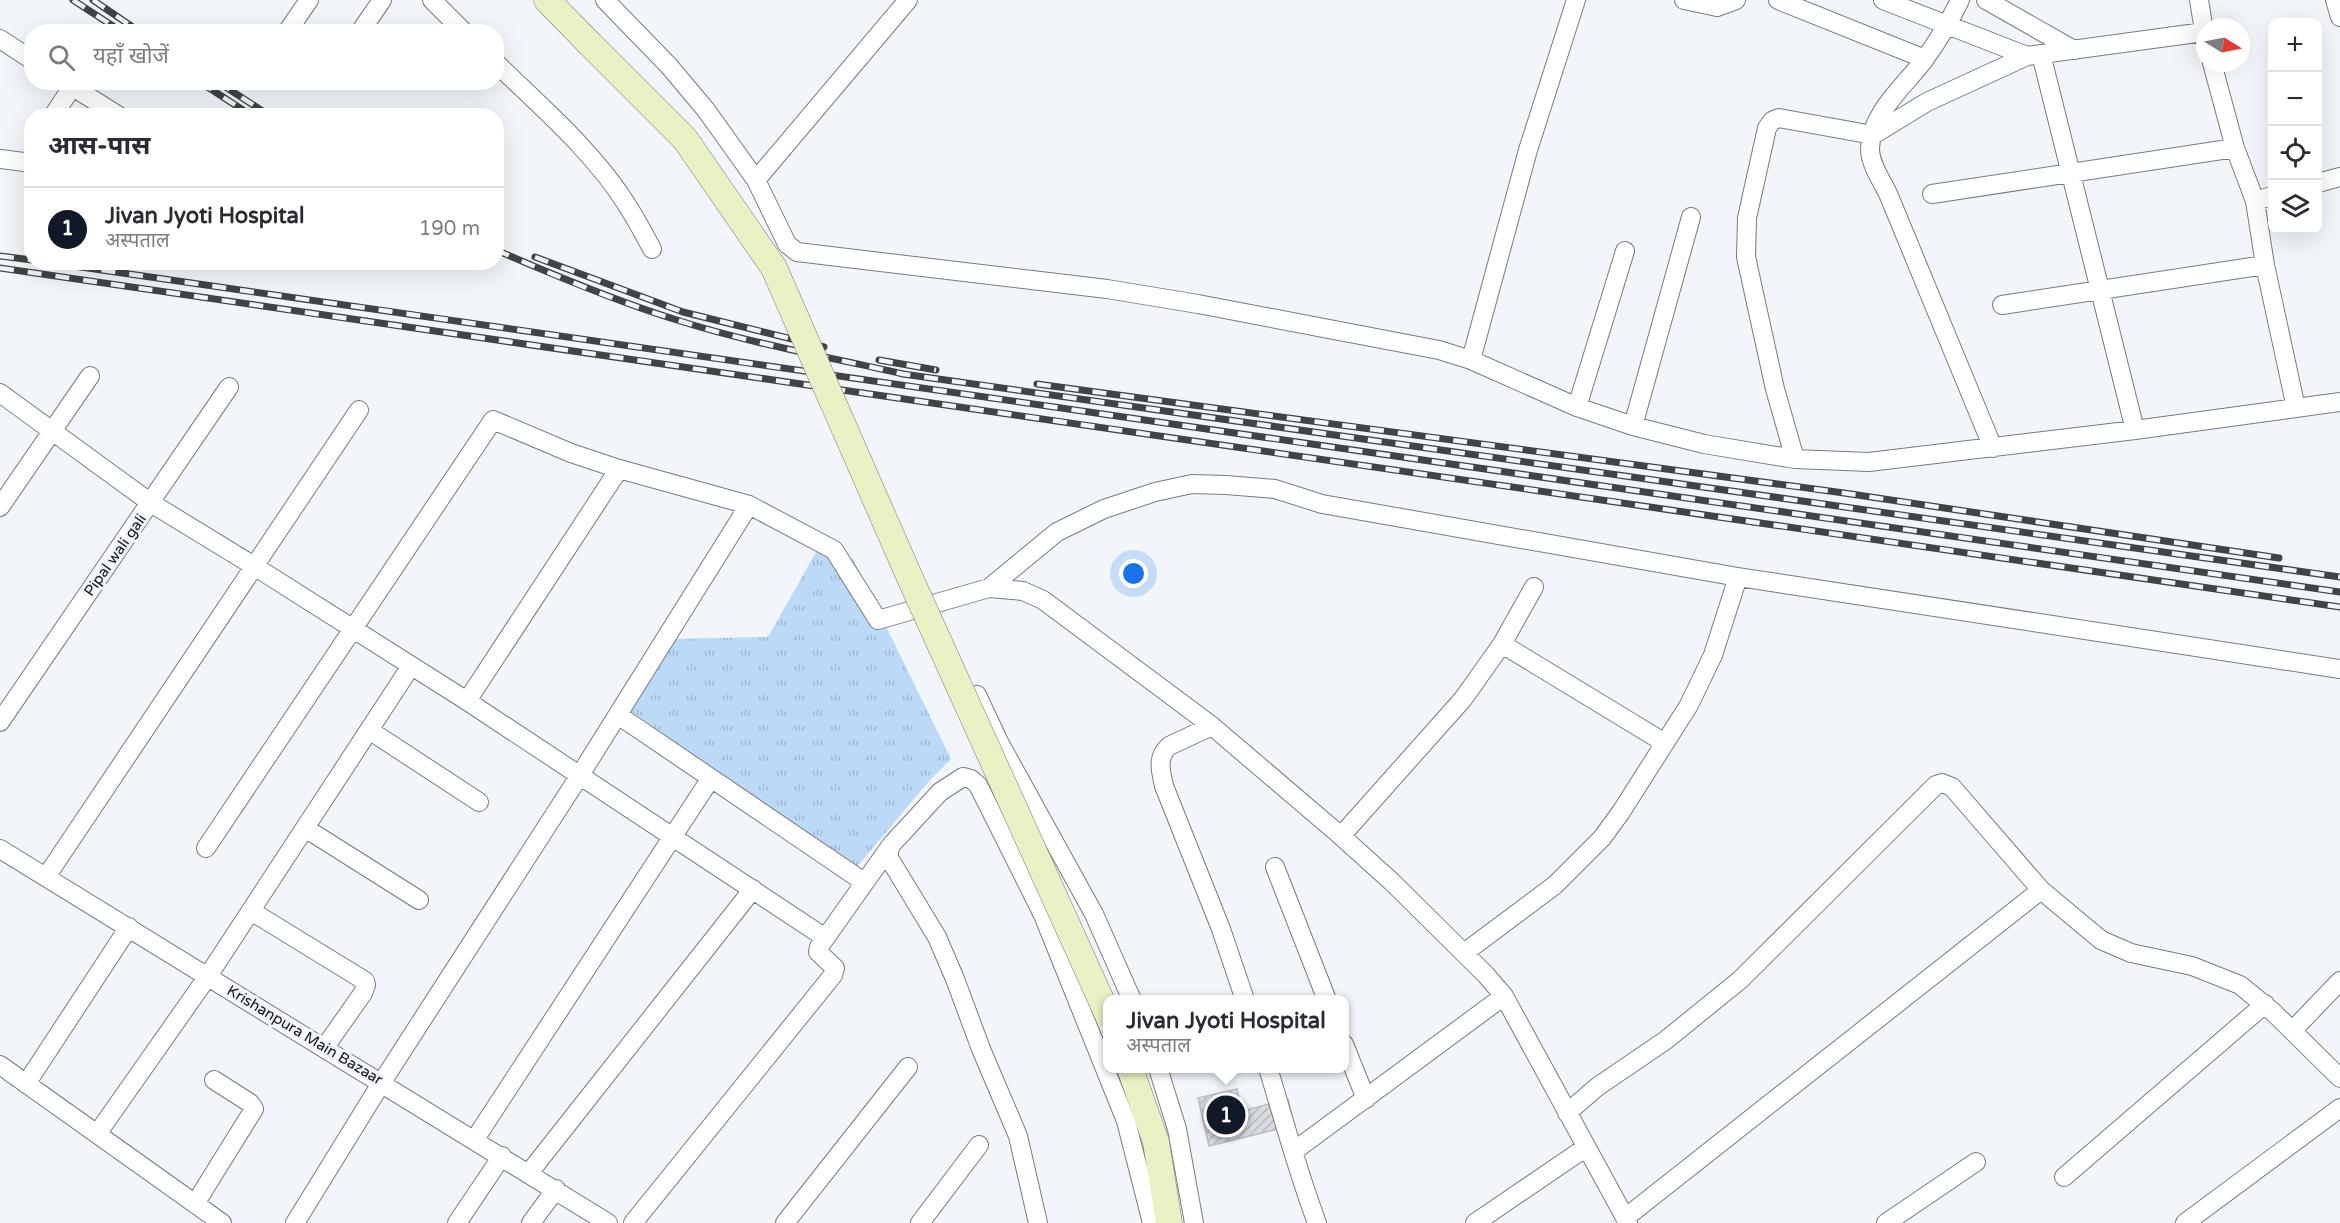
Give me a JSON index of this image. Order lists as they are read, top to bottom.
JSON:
{
  "streets": {
    "street": ["Pipal wali gali", "Krishanpura Main Bazaar"]
  },
  "north": "right",
  "page": {
    "map_buttons": ["+", "−"],
    "search": "यहाँ खोजें",
    "heading": "आस-पास",
    "list": [
      {
        "mark": "1",
        "name": "Jivan Jyoti Hospital",
        "note": "अस्पताल",
        "value": "190 m"
      }
    ],
    "popup": ["Jivan Jyoti Hospital", "अस्पताल"],
    "pins": "1"
  }
}
